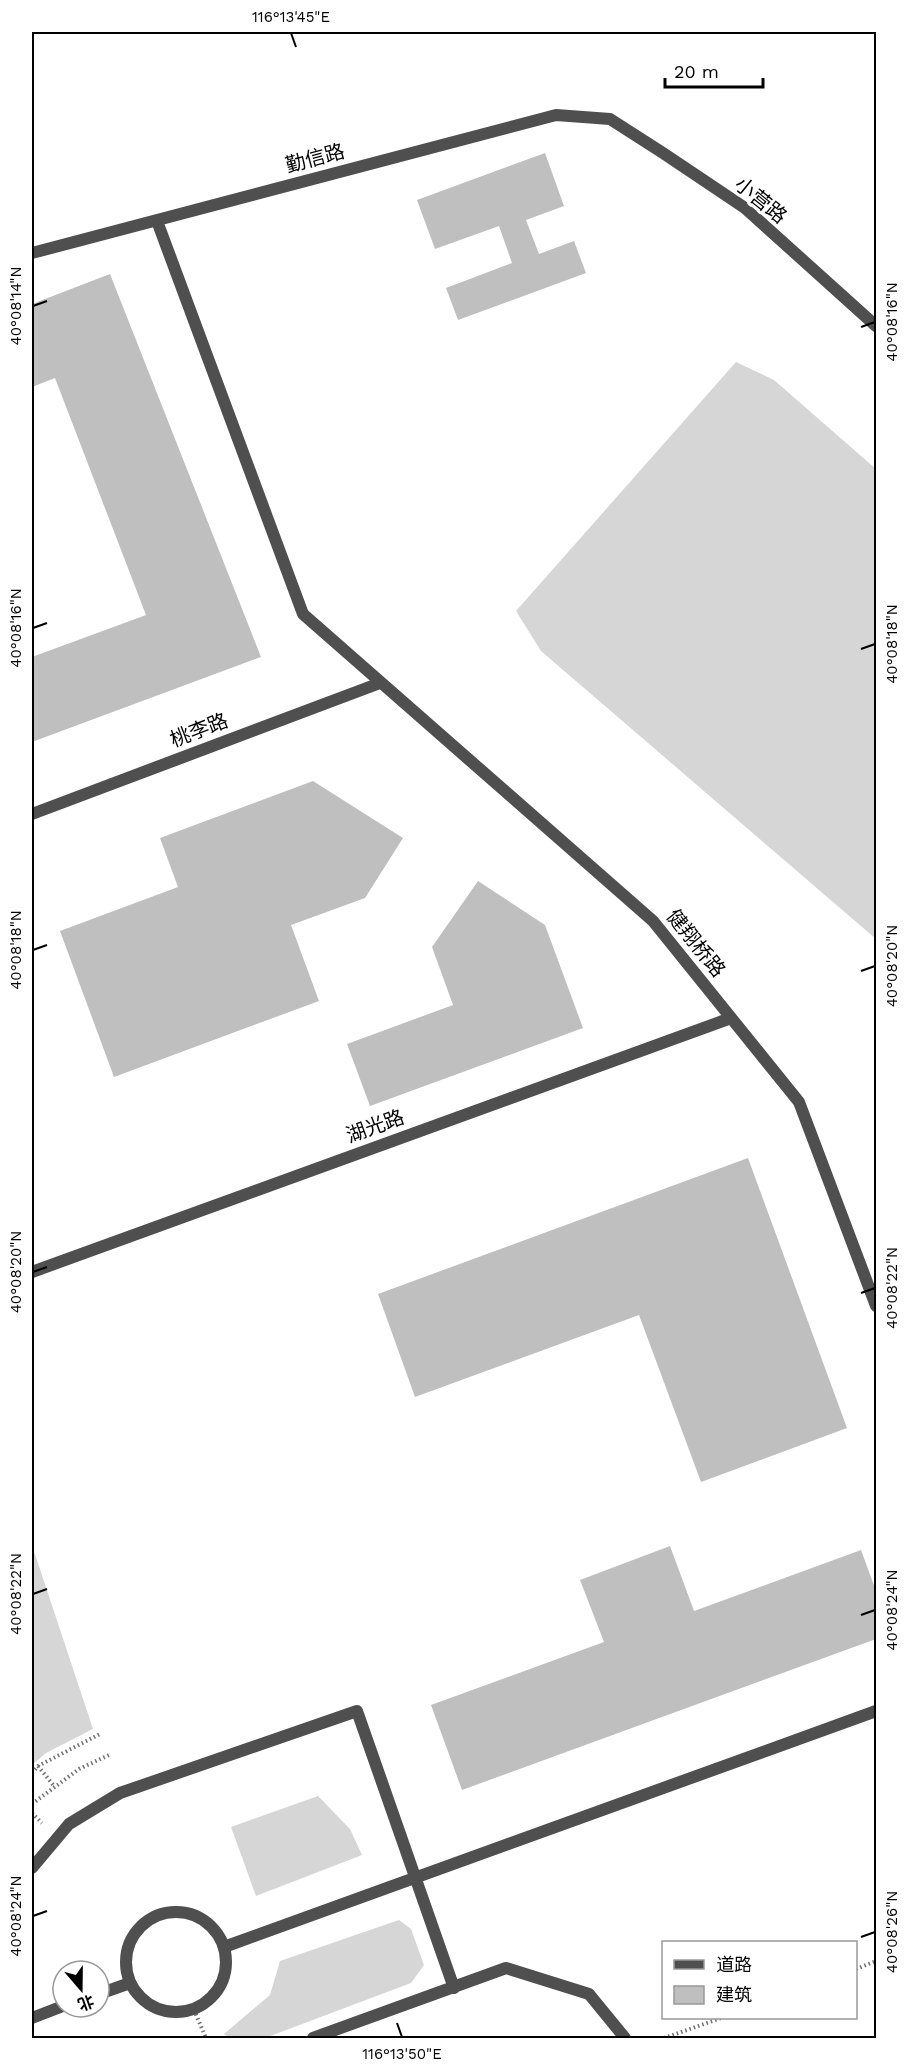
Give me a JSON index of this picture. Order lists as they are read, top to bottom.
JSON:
{
  "streets": {
    "street": [
      "勤信路",
      "小营路",
      "桃李路",
      "健翔桥路",
      "湖光路"
    ]
  },
  "crossings": [
    ["勤信路", "小营路"],
    ["勤信路", "健翔桥路"],
    ["桃李路", "健翔桥路"],
    ["健翔桥路", "湖光路"]
  ],
  "legend": ["道路", "建筑"],
  "scale_bar": "20 m",
  "north": "bottom",
  "coordinates": [
    "116°13'45\"E",
    "40°08'14\"N",
    "40°08'16\"N",
    "40°08'18\"N",
    "40°08'20\"N",
    "40°08'22\"N",
    "40°08'24\"N",
    "40°08'26\"N",
    "116°13'50\"E"
  ]
}
